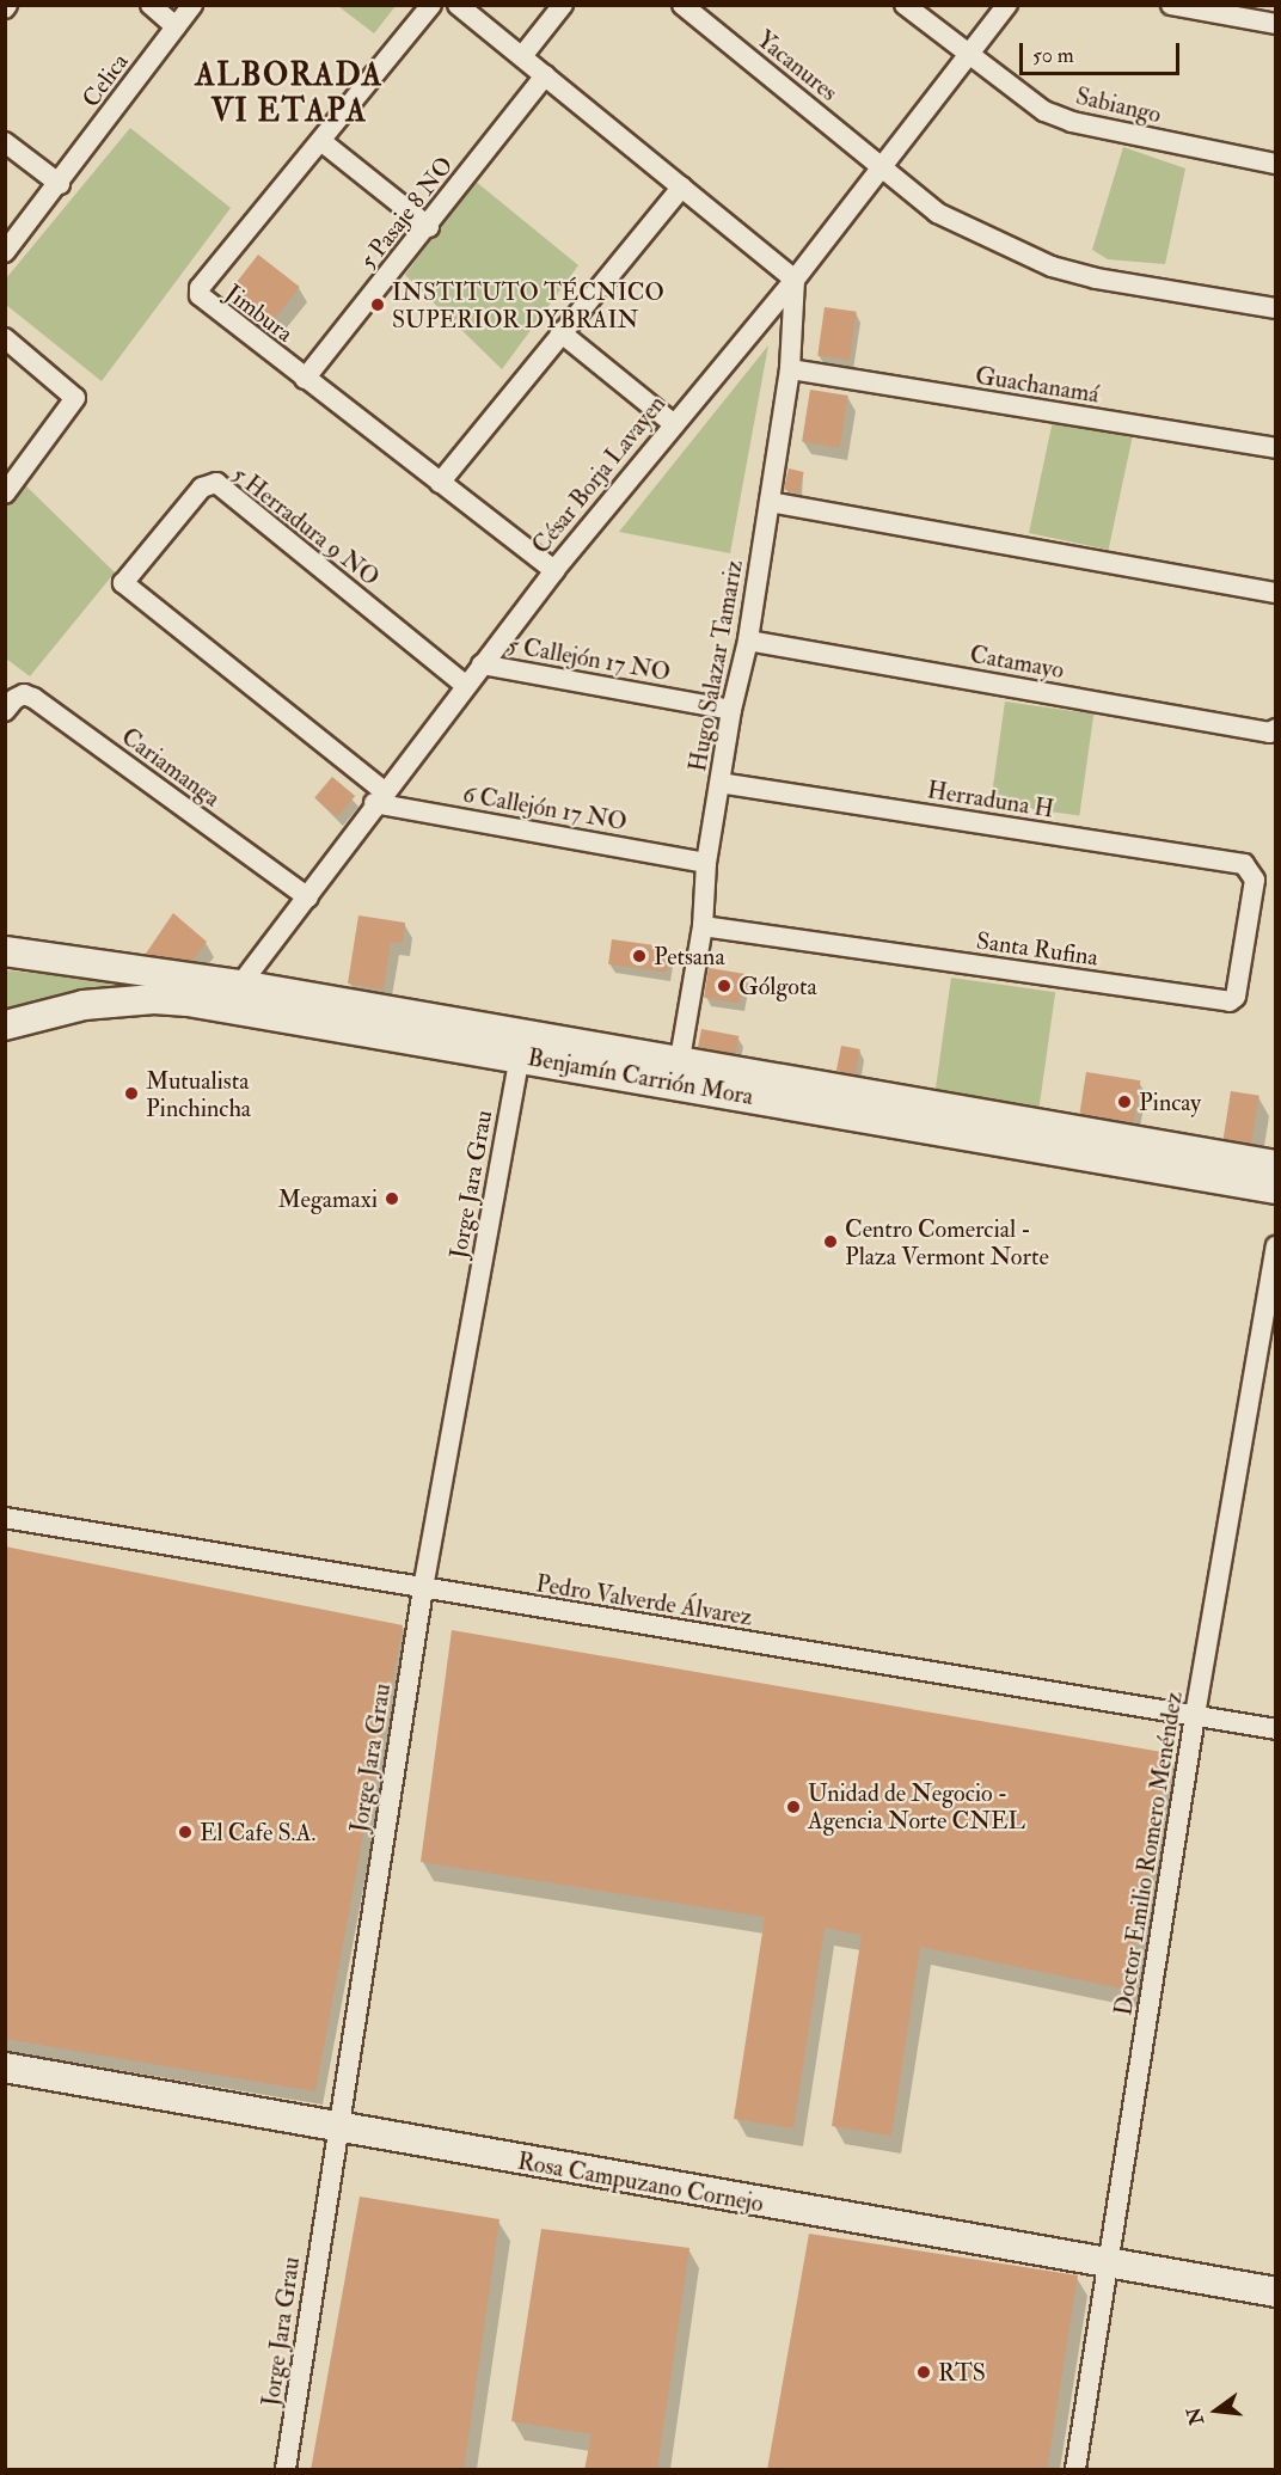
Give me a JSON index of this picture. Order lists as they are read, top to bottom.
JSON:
{
  "streets": {
    "main road": ["Benjamín Carrión Mora", "Rosa Campuzano Cornejo"],
    "street": [
      "Yacanures",
      "Celica",
      "Sabiango",
      "5 Pasaje 8 NO",
      "Jimbura",
      "Guachanamá",
      "César Borja Lavayen",
      "5 Herradura 9 NO",
      "5 Callejón 17 NO",
      "Catamayo",
      "Hugo Salazar Tamariz",
      "Cariamanga",
      "Herraduna H",
      "6 Callejón 17 NO",
      "Santa Rufina",
      "Jorge Jara Grau",
      "Pedro Valverde Álvarez",
      "Doctor Emilio Romero Menéndez"
    ]
  },
  "crossings": [
    ["Yacanures", "César Borja Lavayen"],
    ["Sabiango", "César Borja Lavayen"],
    ["5 Pasaje 8 NO", "Jimbura"],
    ["Jimbura", "César Borja Lavayen"],
    ["Guachanamá", "Hugo Salazar Tamariz"],
    ["César Borja Lavayen", "5 Herradura 9 NO"],
    ["César Borja Lavayen", "5 Callejón 17 NO"],
    ["César Borja Lavayen", "Hugo Salazar Tamariz"],
    ["César Borja Lavayen", "Cariamanga"],
    ["César Borja Lavayen", "6 Callejón 17 NO"],
    ["César Borja Lavayen", "Benjamín Carrión Mora"],
    ["5 Herradura 9 NO", "6 Callejón 17 NO"],
    ["5 Callejón 17 NO", "Hugo Salazar Tamariz"],
    ["Catamayo", "Hugo Salazar Tamariz"],
    ["Hugo Salazar Tamariz", "Herraduna H"],
    ["Hugo Salazar Tamariz", "6 Callejón 17 NO"],
    ["Hugo Salazar Tamariz", "Santa Rufina"],
    ["Hugo Salazar Tamariz", "Benjamín Carrión Mora"],
    ["Herraduna H", "Santa Rufina"],
    ["Benjamín Carrión Mora", "Jorge Jara Grau"],
    ["Jorge Jara Grau", "Pedro Valverde Álvarez"],
    ["Jorge Jara Grau", "Rosa Campuzano Cornejo"],
    ["Pedro Valverde Álvarez", "Doctor Emilio Romero Menéndez"],
    ["Doctor Emilio Romero Menéndez", "Rosa Campuzano Cornejo"]
  ],
  "districts": ["ALBORADA VI ETAPA"],
  "places": [
    "INSTITUTO TÉCNICO SUPERIOR DYBRAIN",
    "Petsana",
    "Gólgota",
    "Mutualista Pinchincha",
    "Pincay",
    "Megamaxi",
    "Centro Comercial - Plaza Vermont Norte",
    "Unidad de Negocio - Agencia Norte CNEL",
    "El Cafe S.A.",
    "RTS"
  ],
  "scale_bar": "50 m",
  "north": "left"
}
